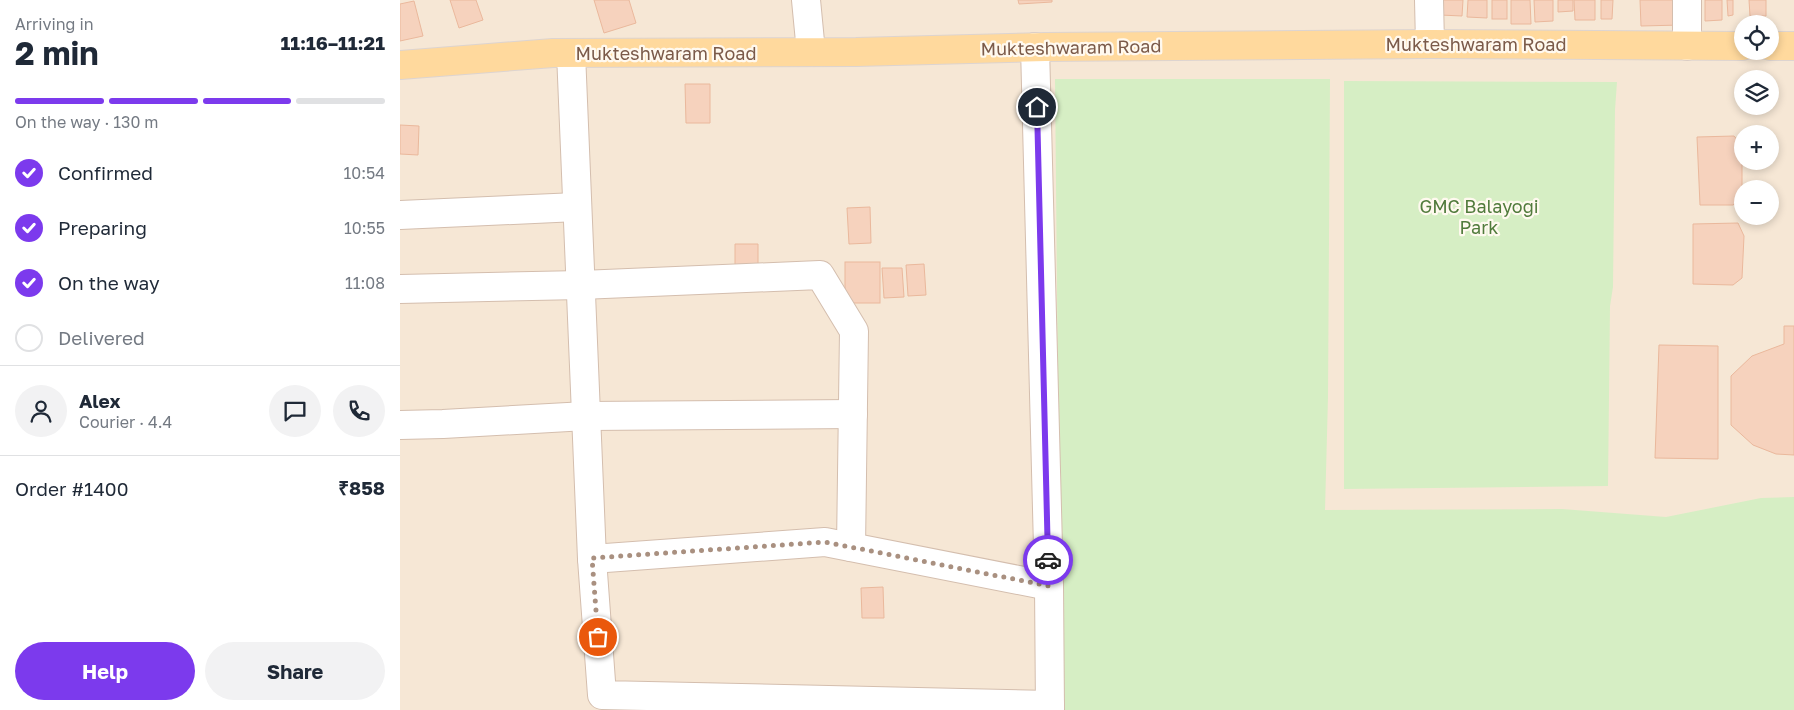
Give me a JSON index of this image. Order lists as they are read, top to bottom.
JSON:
{
  "streets": {
    "main road": ["Mukteshwaram Road"]
  },
  "parks": ["GMC Balayogi Park"],
  "page": {
    "heading": ["2 min", "Arriving in", "11:16–11:21"],
    "panel": [
      "Alex",
      "Courier · 4.4",
      "Order #1400",
      "₹858"
    ],
    "map_buttons": ["+", "−"],
    "bar": "On the way · 130 m",
    "list": [
      ["Confirmed", "10:54"],
      ["Preparing", "10:55"],
      ["On the way", "11:08"],
      "Delivered"
    ],
    "buttons": ["Help", "Share"]
  }
}
